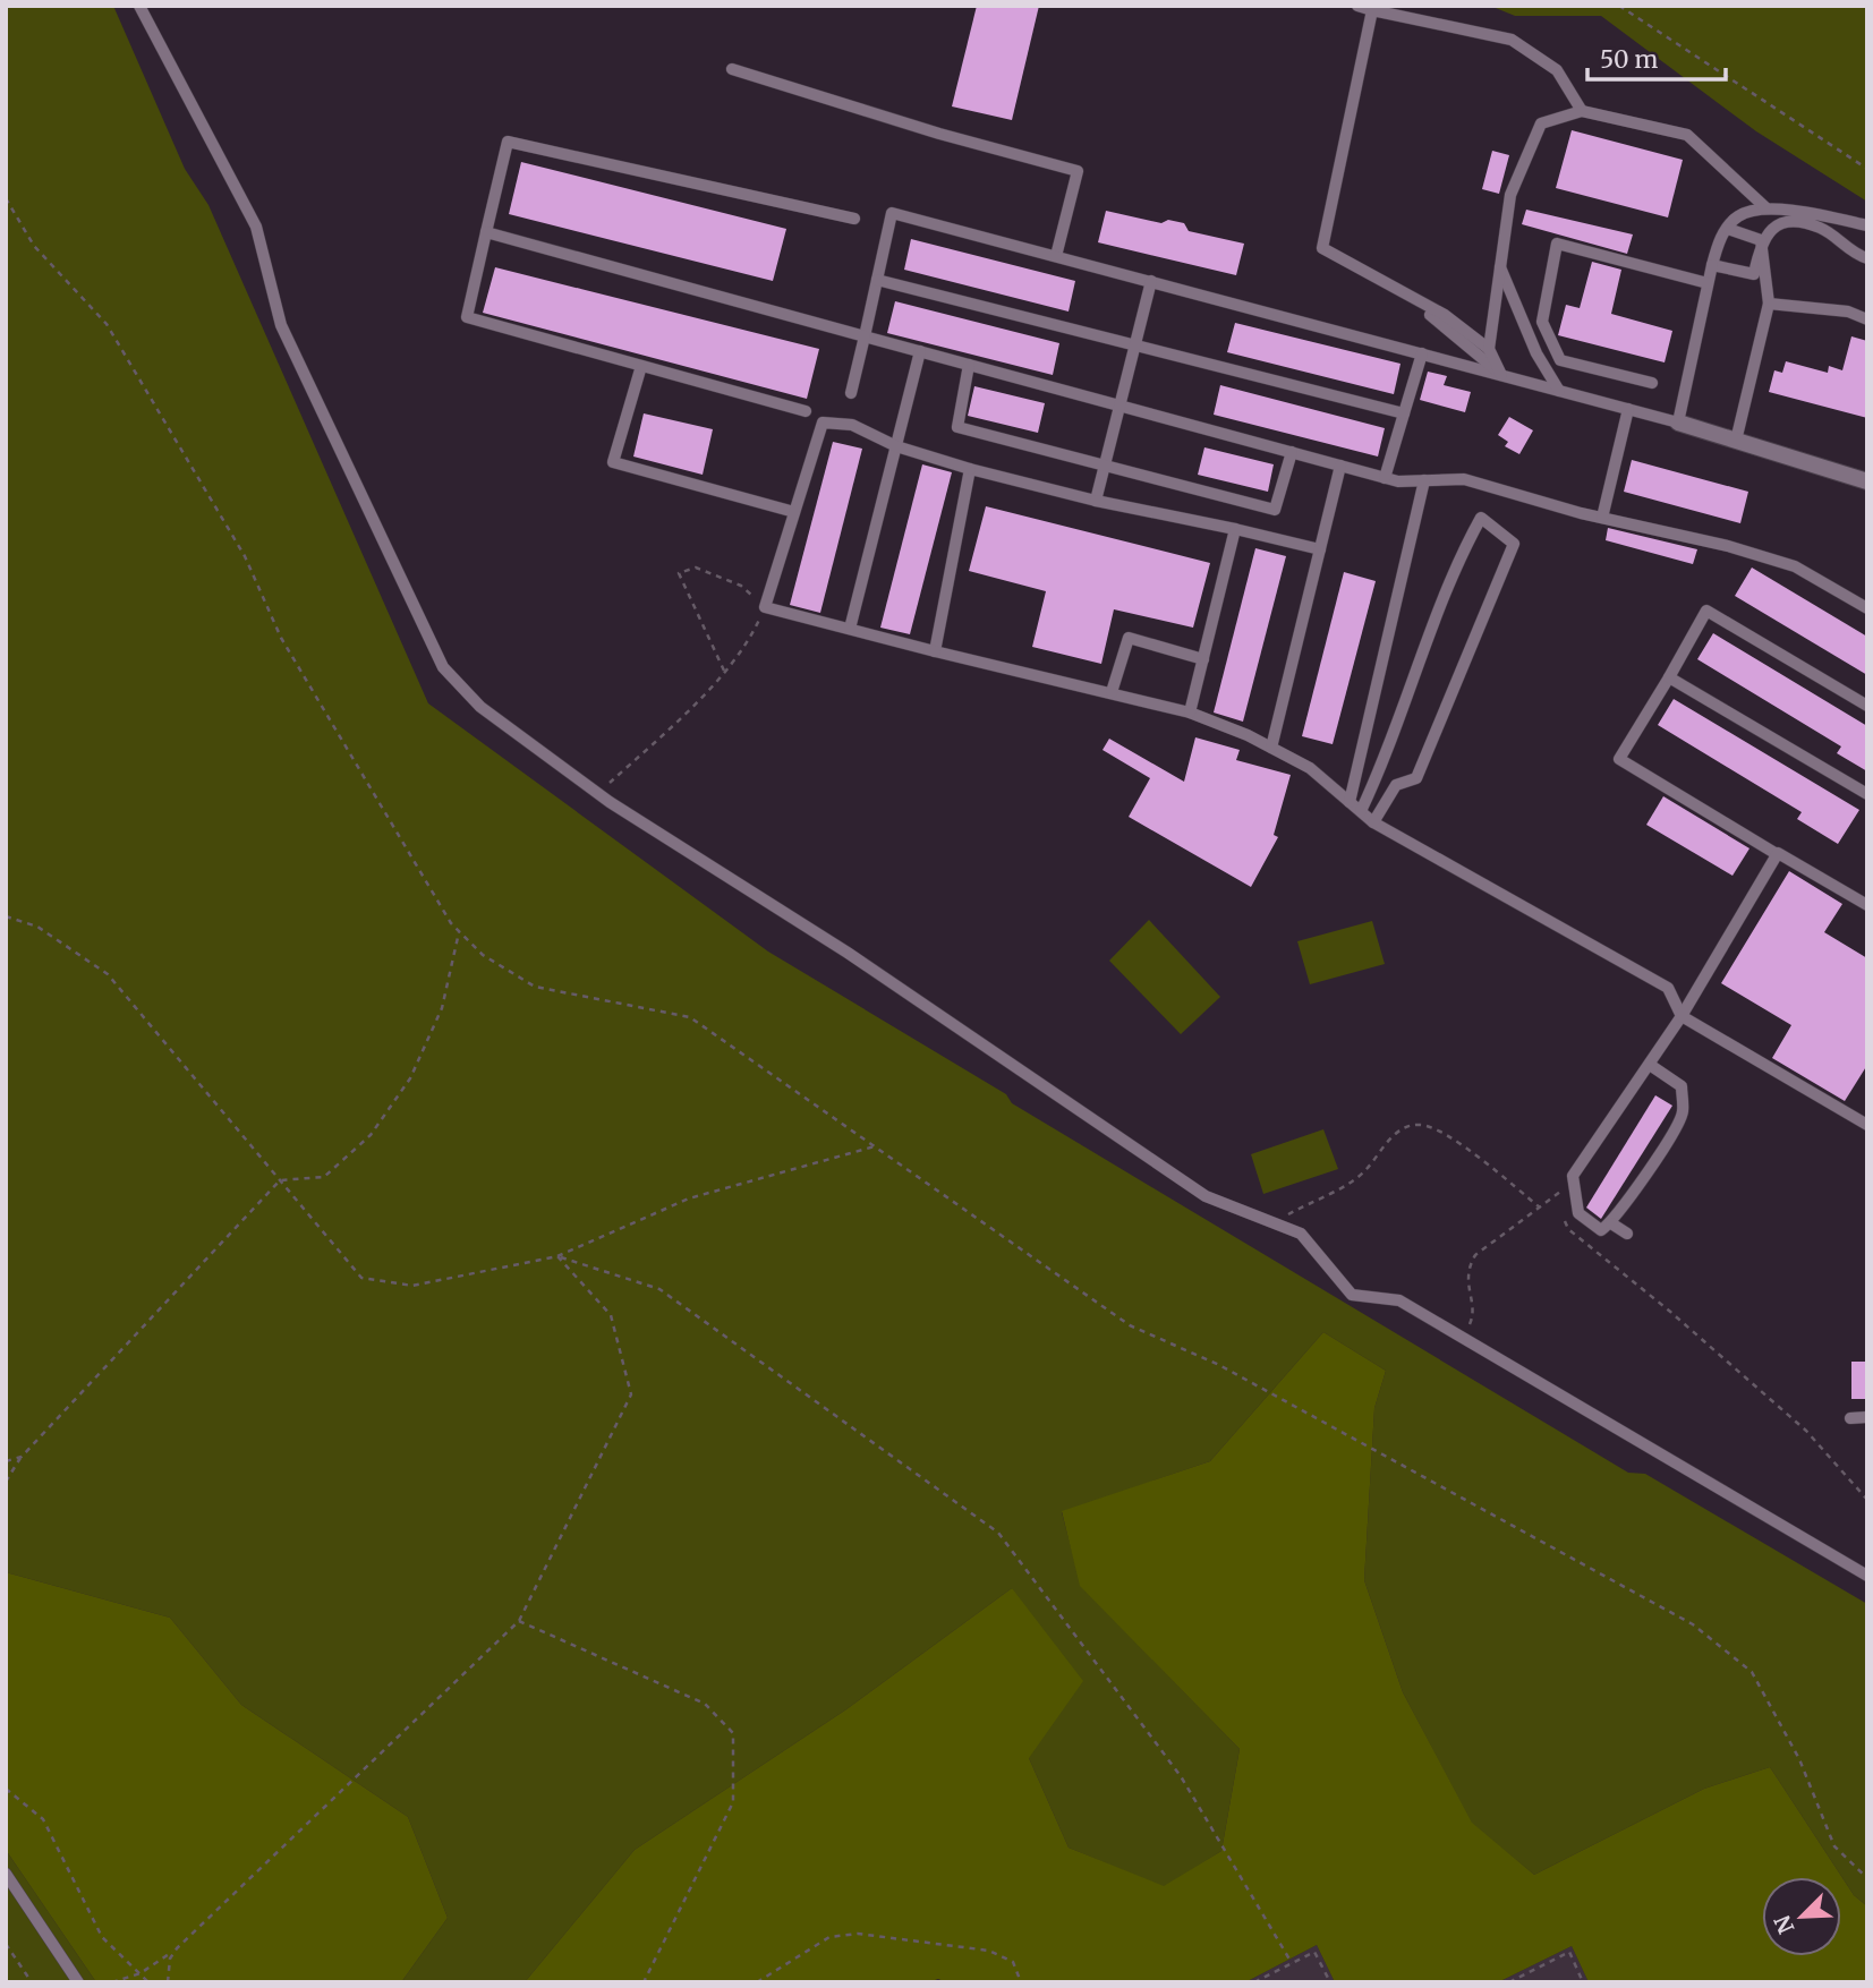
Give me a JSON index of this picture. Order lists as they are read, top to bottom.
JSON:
{
  "scale_bar": "50 m",
  "north": "bottom left"
}
